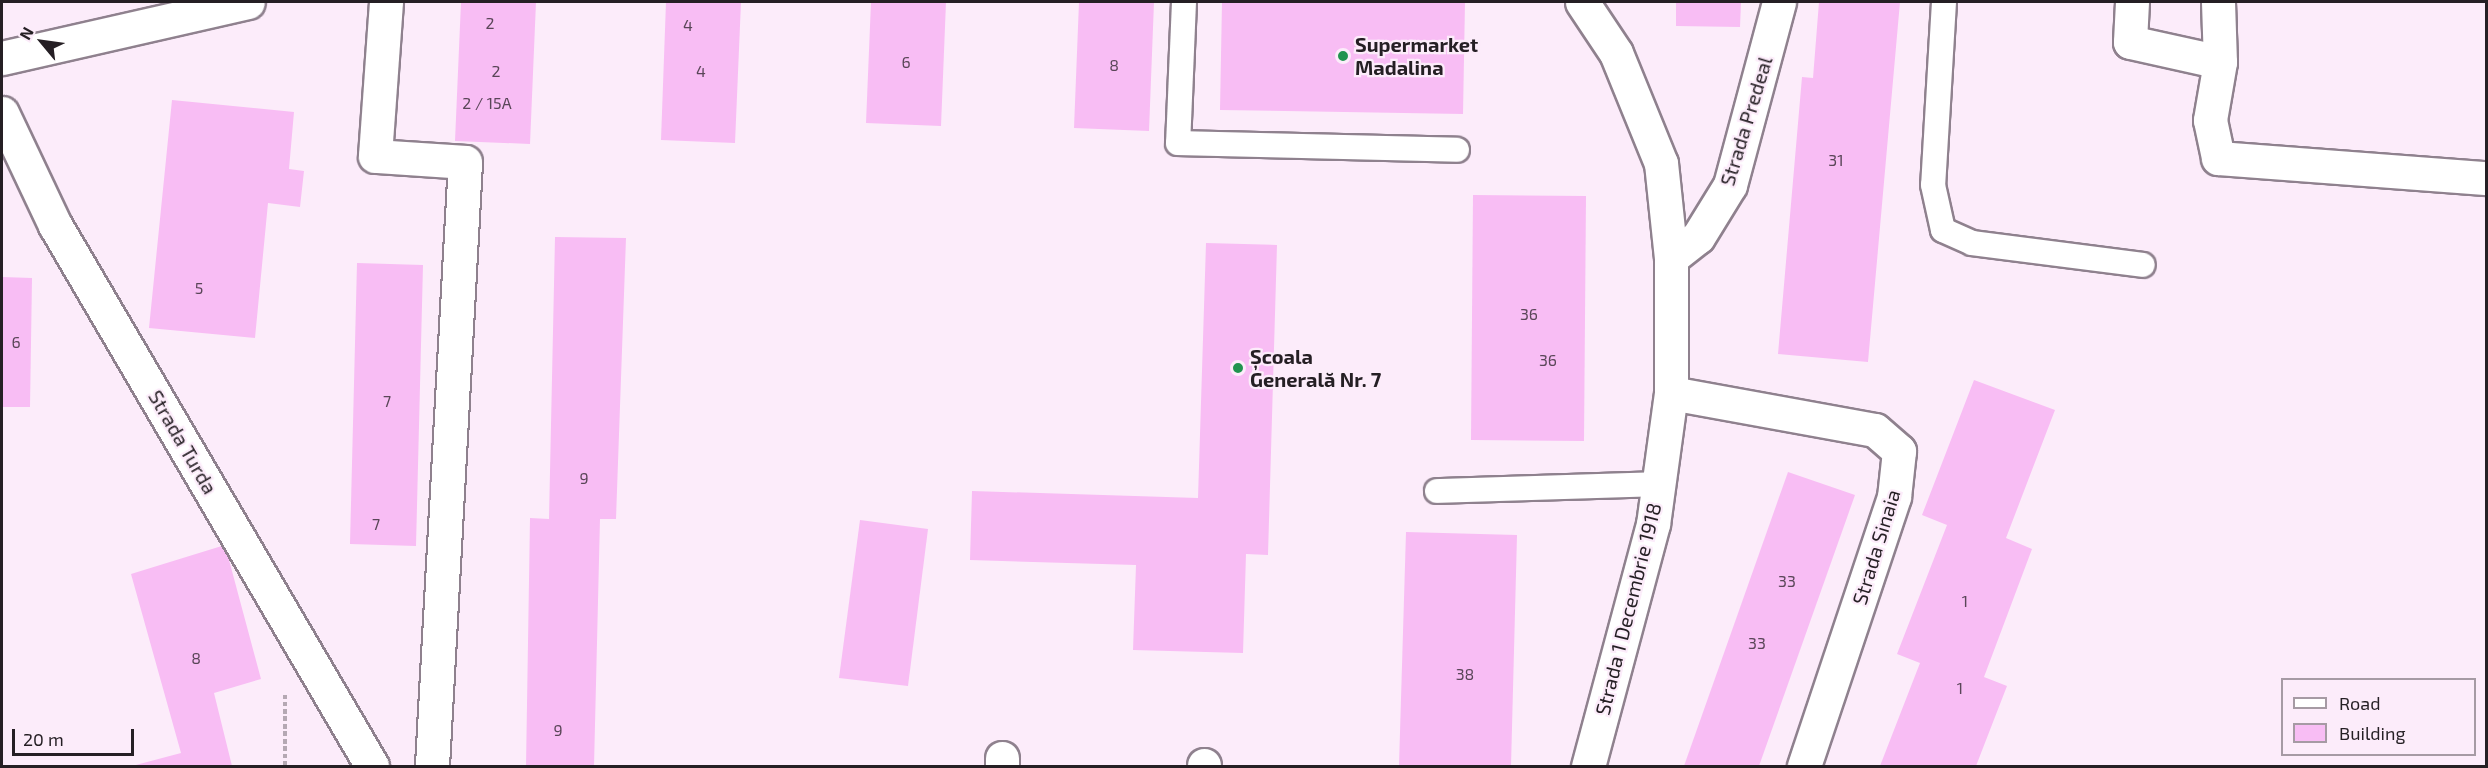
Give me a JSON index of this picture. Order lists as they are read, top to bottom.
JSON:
{
  "streets": {
    "street": [
      "Strada Predeal",
      "Strada Turda",
      "Strada Sinaia",
      "Strada 1 Decembrie 1918"
    ]
  },
  "crossings": [
    ["Strada Predeal", "Strada 1 Decembrie 1918"],
    ["Strada Sinaia", "Strada 1 Decembrie 1918"]
  ],
  "places": ["Supermarket Madalina", "Școala Generală Nr. 7"],
  "house_numbers": [
    "2",
    "4",
    "6",
    "8",
    "2",
    "4",
    "2 / 15A",
    "31",
    "5",
    "36",
    "6",
    "36",
    "7",
    "9",
    "7",
    "33",
    "1",
    "33",
    "8",
    "38",
    "1",
    "9"
  ],
  "legend": ["Road", "Building"],
  "scale_bar": "20 m",
  "north": "top left"
}
